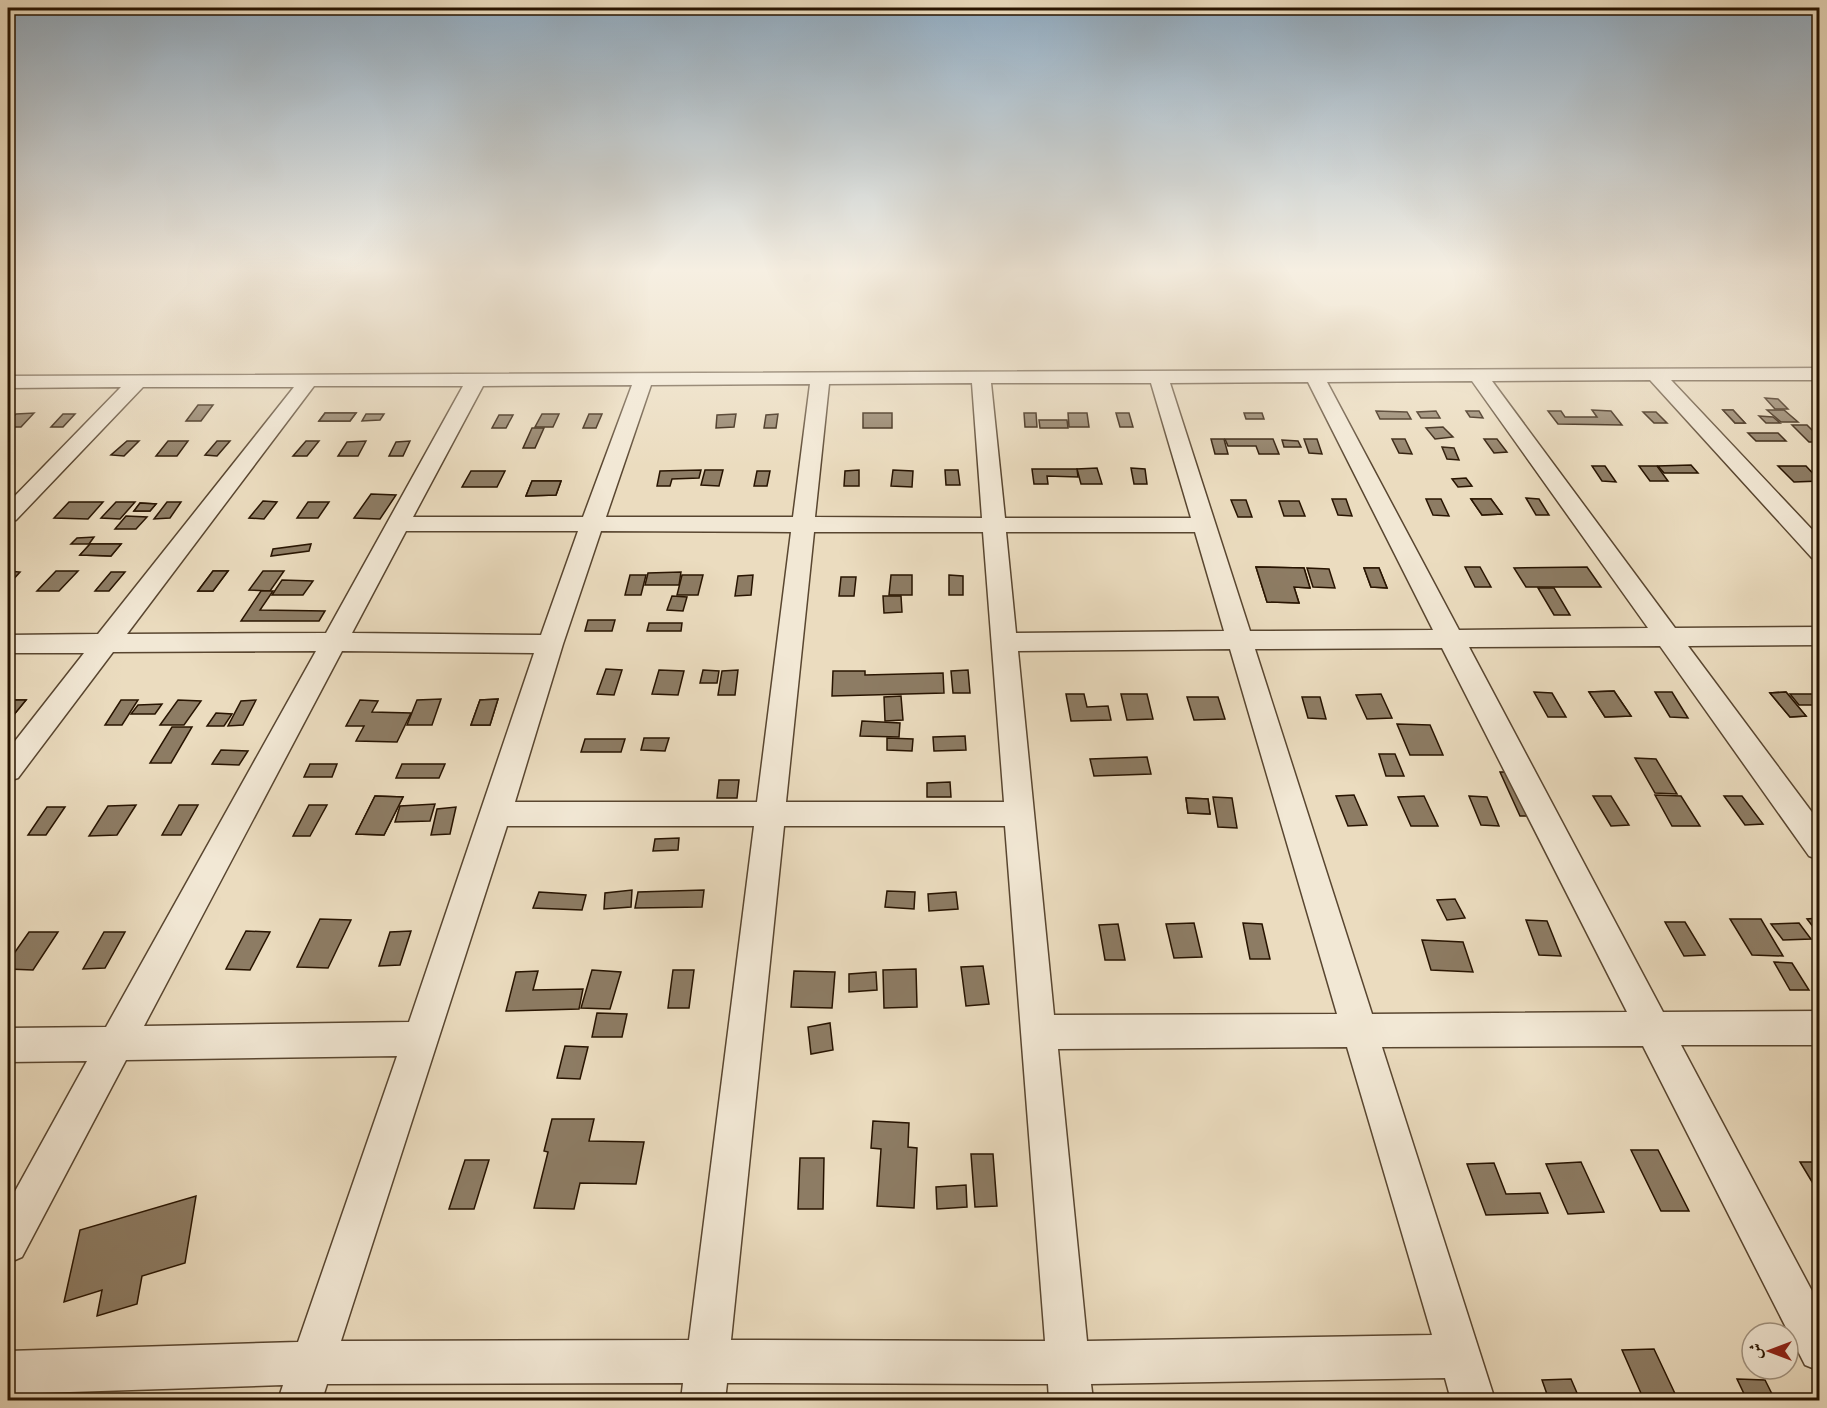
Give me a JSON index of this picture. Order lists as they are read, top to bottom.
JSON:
{
  "north": "left"
}
